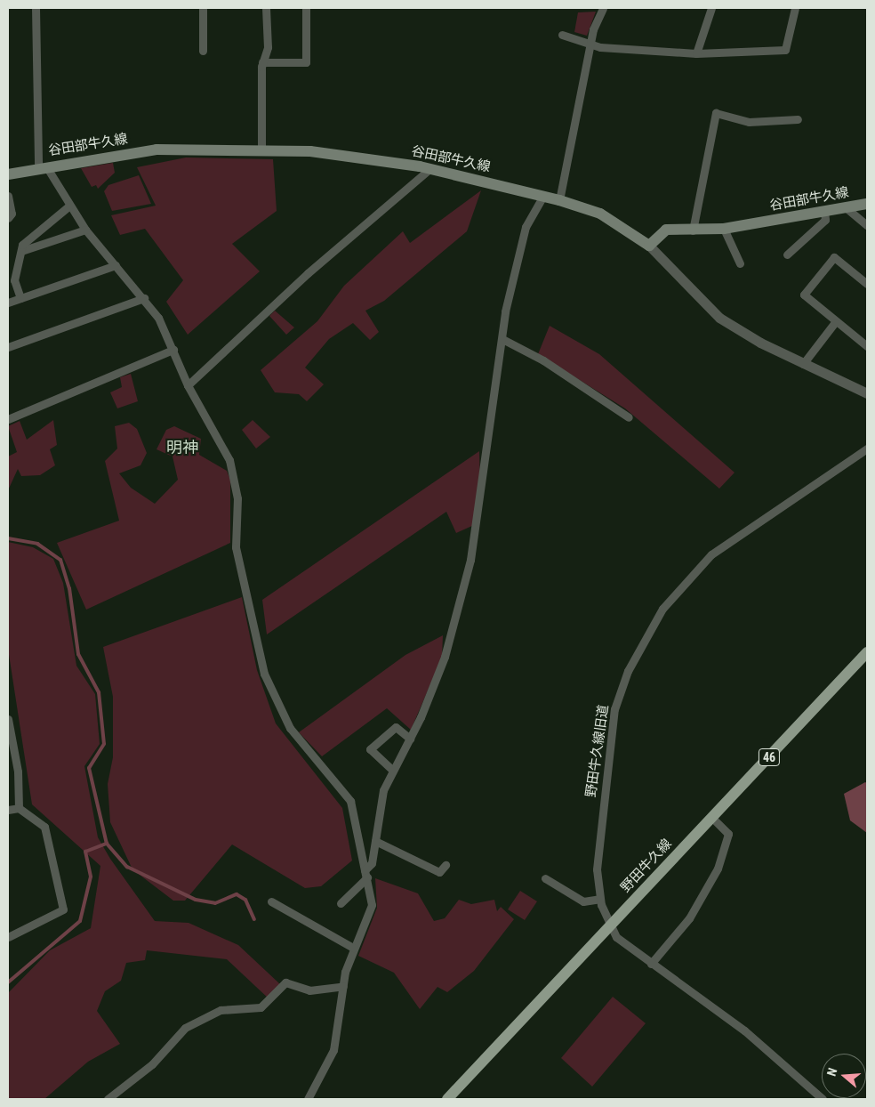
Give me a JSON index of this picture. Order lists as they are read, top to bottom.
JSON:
{
  "streets": {
    "main road": ["谷田部牛久線", "46", "野田牛久線"],
    "street": ["野田牛久線旧道"]
  },
  "crossings": [
    ["野田牛久線旧道", "野田牛久線"]
  ],
  "districts": ["明神"],
  "north": "left"
}
